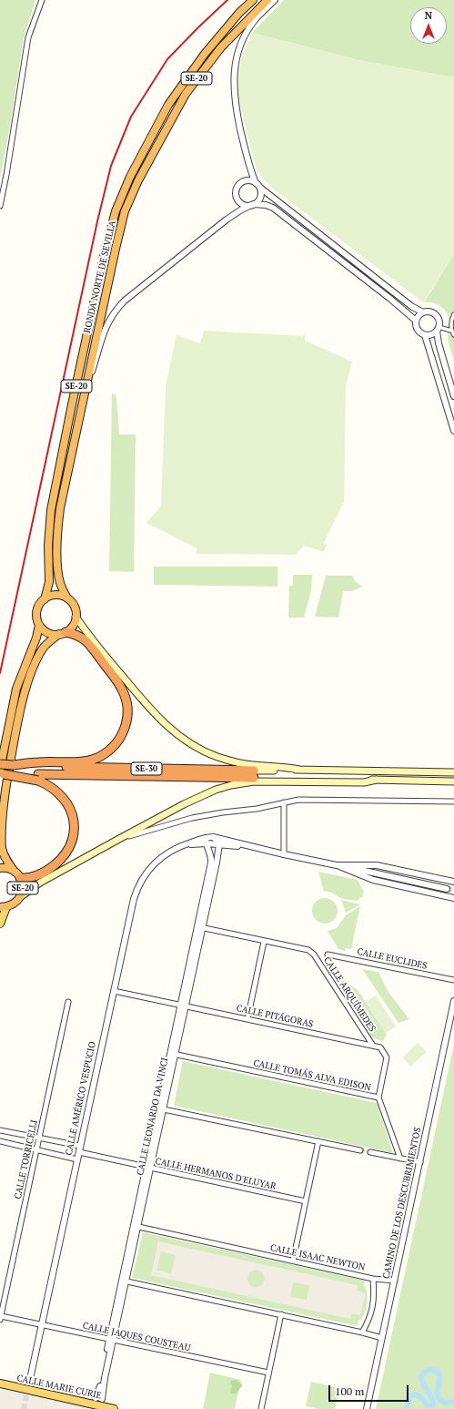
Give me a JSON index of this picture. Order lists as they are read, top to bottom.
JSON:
{
  "streets": {
    "highway": ["SE-20", "RONDA NORTE DE SEVILLA", "SE-30"],
    "main road": ["CALLE MARIE CURIE"],
    "street": [
      "CALLE EUCLIDES",
      "CALLE ARQUÍMEDES",
      "CALLE PITÁGORAS",
      "CALLE TOMÁS ALVA EDISON",
      "CALLE AMÉRICO VESPUCIO",
      "CALLE LEONARDO DA VINCI",
      "CALLE TORRICELLI",
      "CALLE HERMANOS D'ELUYAR",
      "CAMINO DE LOS DESCUBRIMIENTOS",
      "CALLE ISAAC NEWTON",
      "CALLE JAQUES COUSTEAU"
    ]
  },
  "crossings": [
    ["SE-20", "RONDA NORTE DE SEVILLA"],
    ["CALLE ARQUÍMEDES", "CALLE PITÁGORAS"],
    ["CALLE PITÁGORAS", "CALLE AMÉRICO VESPUCIO"],
    ["CALLE PITÁGORAS", "CALLE LEONARDO DA VINCI"],
    ["CALLE TOMÁS ALVA EDISON", "CALLE LEONARDO DA VINCI"],
    ["CALLE AMÉRICO VESPUCIO", "CALLE LEONARDO DA VINCI"],
    ["CALLE AMÉRICO VESPUCIO", "CALLE HERMANOS D'ELUYAR"],
    ["CALLE AMÉRICO VESPUCIO", "CALLE JAQUES COUSTEAU"],
    ["CALLE LEONARDO DA VINCI", "CALLE HERMANOS D'ELUYAR"],
    ["CALLE LEONARDO DA VINCI", "CALLE ISAAC NEWTON"],
    ["CALLE LEONARDO DA VINCI", "CALLE JAQUES COUSTEAU"],
    ["CALLE TORRICELLI", "CALLE JAQUES COUSTEAU"]
  ],
  "scale_bar": "100 m",
  "north": "top"
}
